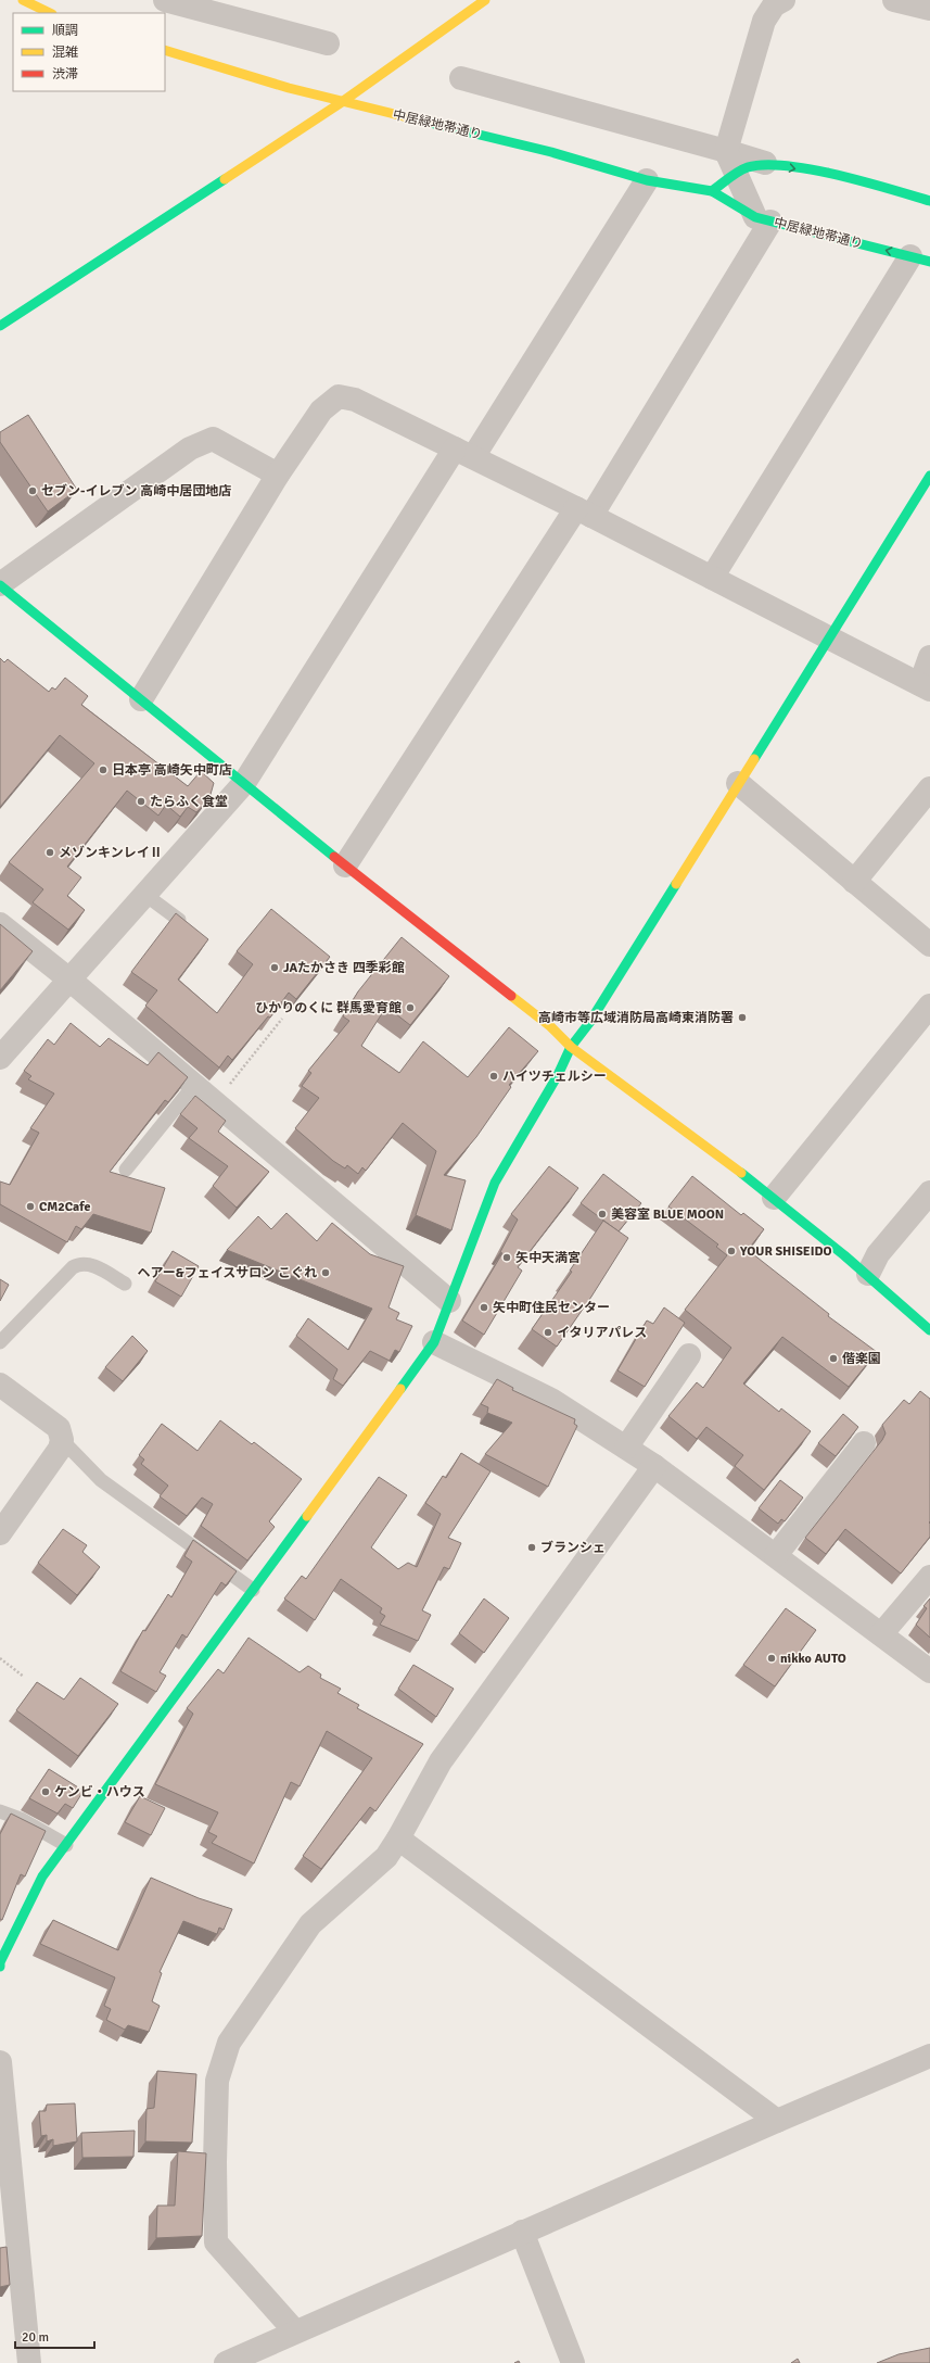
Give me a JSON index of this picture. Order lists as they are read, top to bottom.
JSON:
{
  "streets": {
    "street": ["中居緑地帯通り"]
  },
  "places": [
    "セブン-イレブン 高崎中居団地店",
    "日本亭 高崎矢中町店",
    "たらふく食堂",
    "メゾンキンレイⅡ",
    "JAたかさき 四季彩館",
    "ひかりのくに 群馬愛育館",
    "高崎市等広域消防局高崎東消防署",
    "ハイツチェルシー",
    "CM2Cafe",
    "美容室 BLUE MOON",
    "YOUR SHISEIDO",
    "矢中天満宮",
    "ヘアー&フェイスサロン こぐれ",
    "矢中町住民センター",
    "イタリアパレス",
    "偕楽園",
    "ブランシェ",
    "nikko AUTO",
    "ケンビ・ハウス"
  ],
  "legend": ["順調", "混雑", "渋滞"],
  "scale_bar": "20 m"
}
